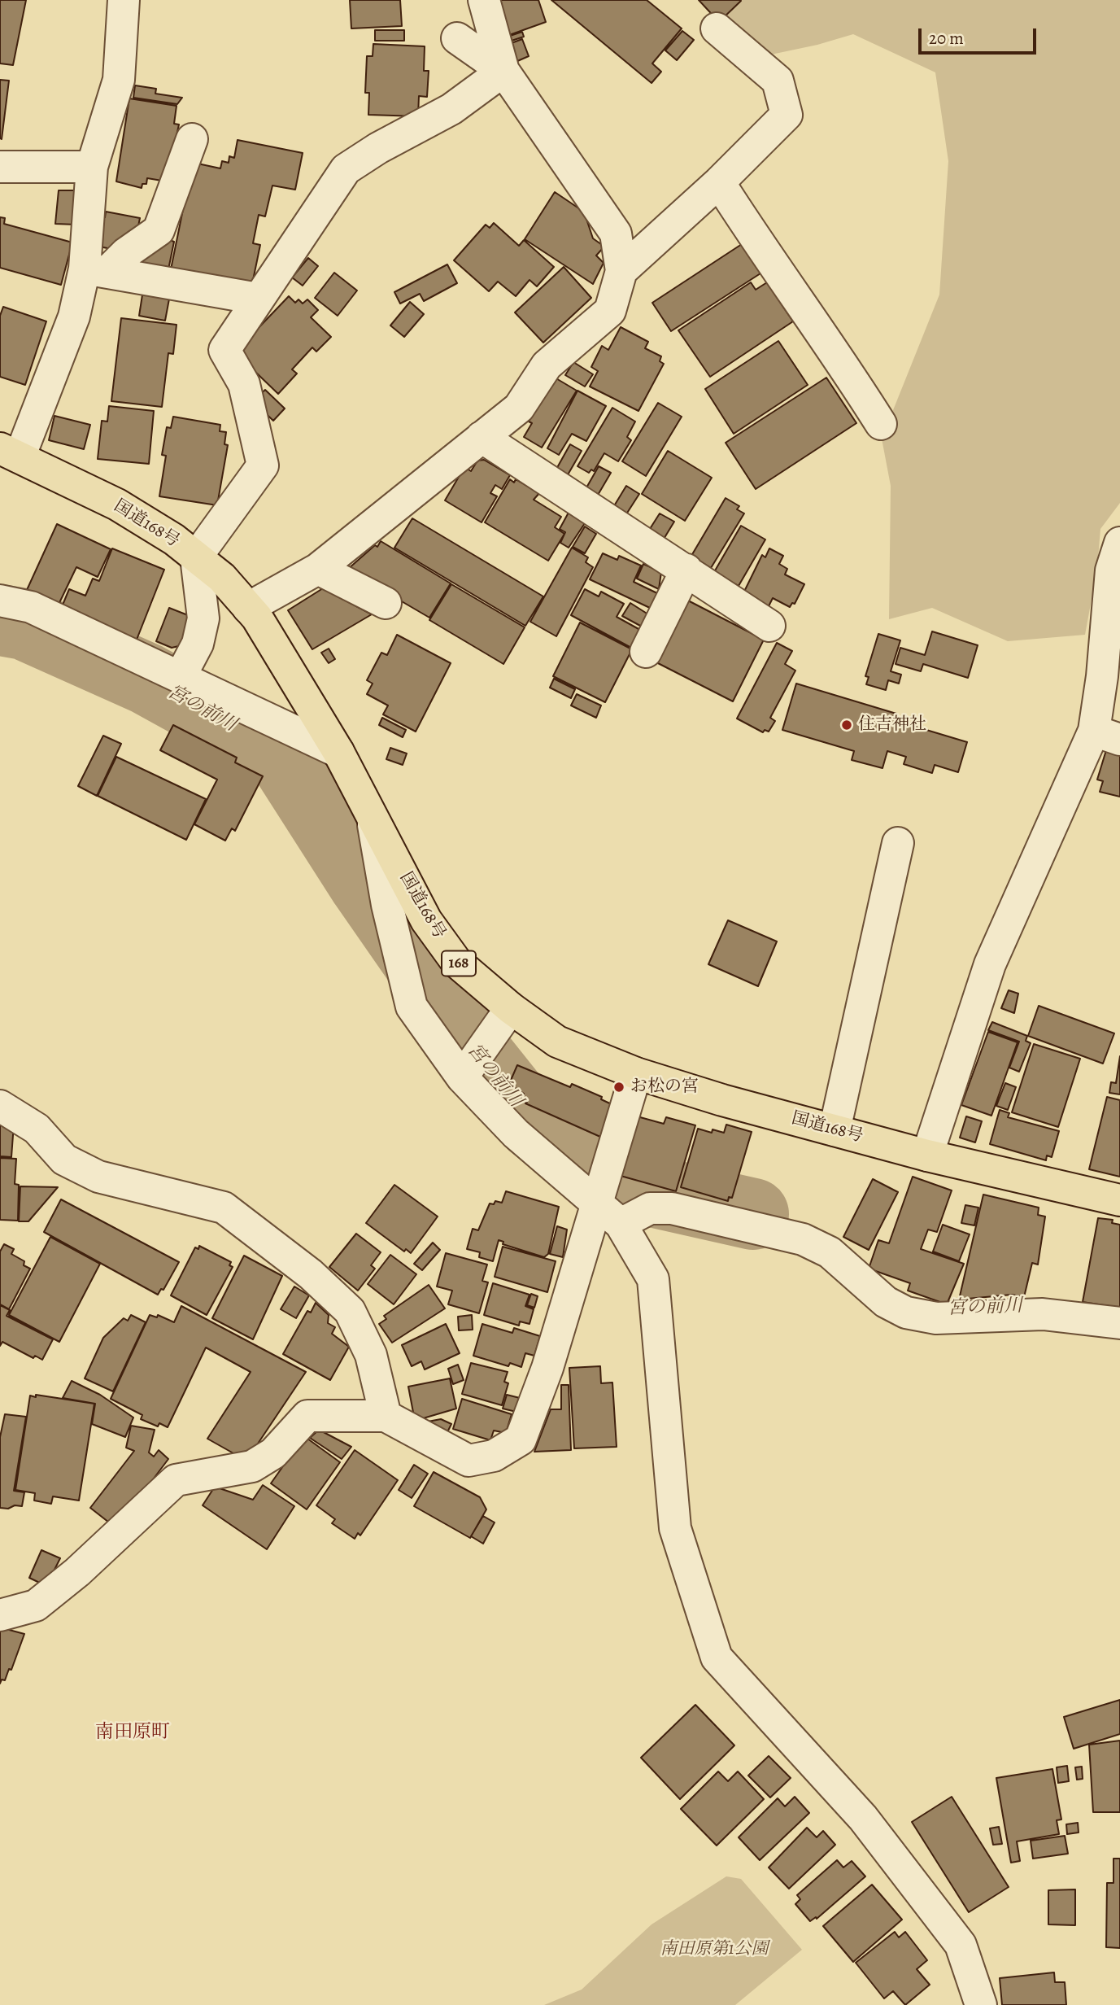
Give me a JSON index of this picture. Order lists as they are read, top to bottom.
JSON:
{
  "streets": {
    "highway": ["国道168号", "168"]
  },
  "districts": ["南田原町"],
  "water": ["宮の前川"],
  "parks": ["南田原第1公園"],
  "places": ["住吉神社", "お松の宮"],
  "scale_bar": "20 m"
}
